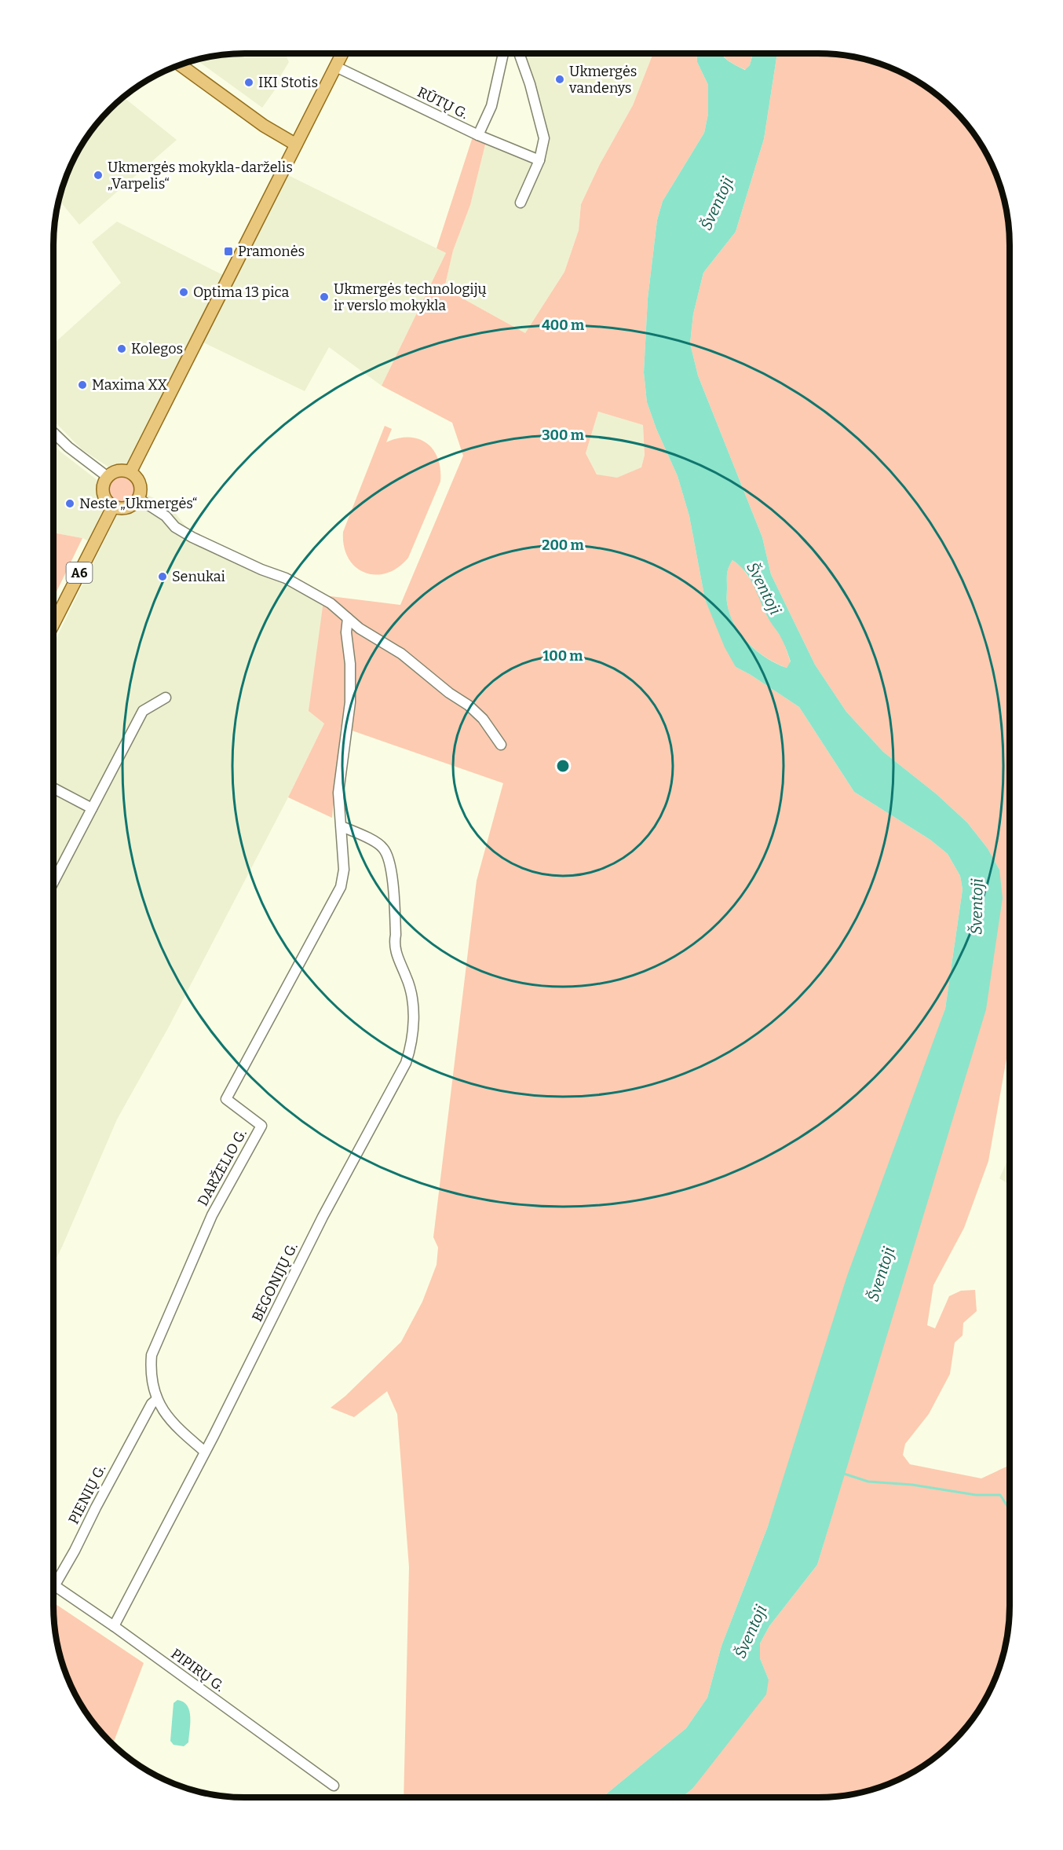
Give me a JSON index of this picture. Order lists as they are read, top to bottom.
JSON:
{
  "streets": {
    "main road": ["A6"],
    "street": [
      "RŪTŲ G.",
      "DARŽELIO G.",
      "BEGONIJŲ G.",
      "PIENIŲ G.",
      "PIPIRŲ G."
    ]
  },
  "crossings": [
    ["DARŽELIO G.", "BEGONIJŲ G."],
    ["DARŽELIO G.", "PIENIŲ G."],
    ["BEGONIJŲ G.", "PIPIRŲ G."],
    ["PIENIŲ G.", "PIPIRŲ G."]
  ],
  "water": ["Šventoji"],
  "places": {
    "other": [
      "Ukmergės vandenys",
      "IKI Stotis",
      "Ukmergės mokykla-darželis „Varpelis“",
      "Optima 13 pica",
      "Ukmergės technologijų ir verslo mokykla",
      "Kolegos",
      "Maxima XX",
      "Neste „Ukmergės“",
      "Senukai"
    ],
    "transit": ["Pramonės"]
  },
  "rings": [
    "400 m",
    "300 m",
    "200 m",
    "100 m"
  ]
}
